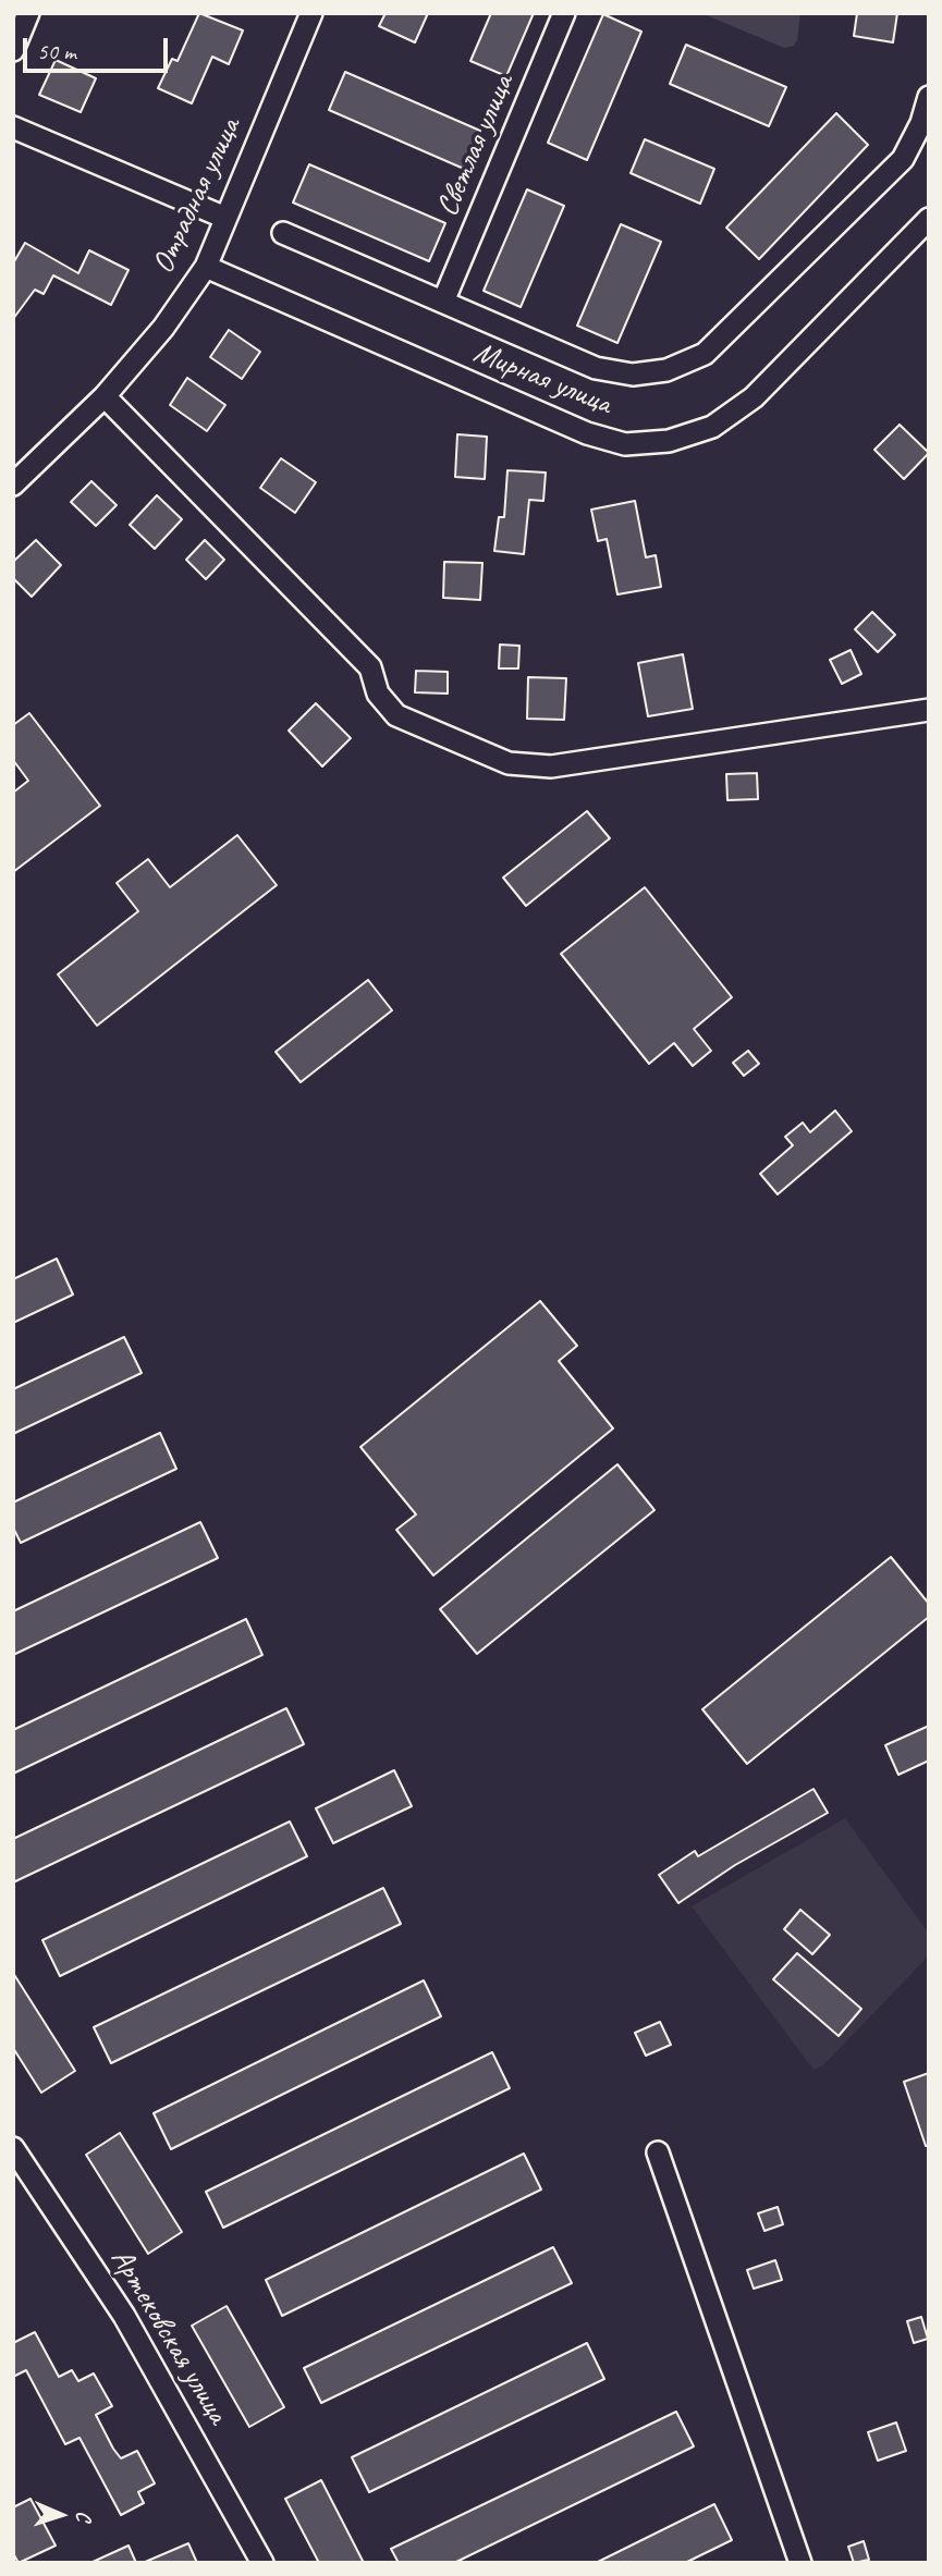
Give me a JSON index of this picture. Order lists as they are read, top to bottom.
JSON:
{
  "streets": {
    "street": [
      "Светлая улица",
      "Отрадная улица",
      "Мирная улица",
      "Артековская улица"
    ]
  },
  "crossings": [
    ["Светлая улица", "Мирная улица"],
    ["Отрадная улица", "Мирная улица"]
  ],
  "scale_bar": "50 m",
  "north": "right"
}
